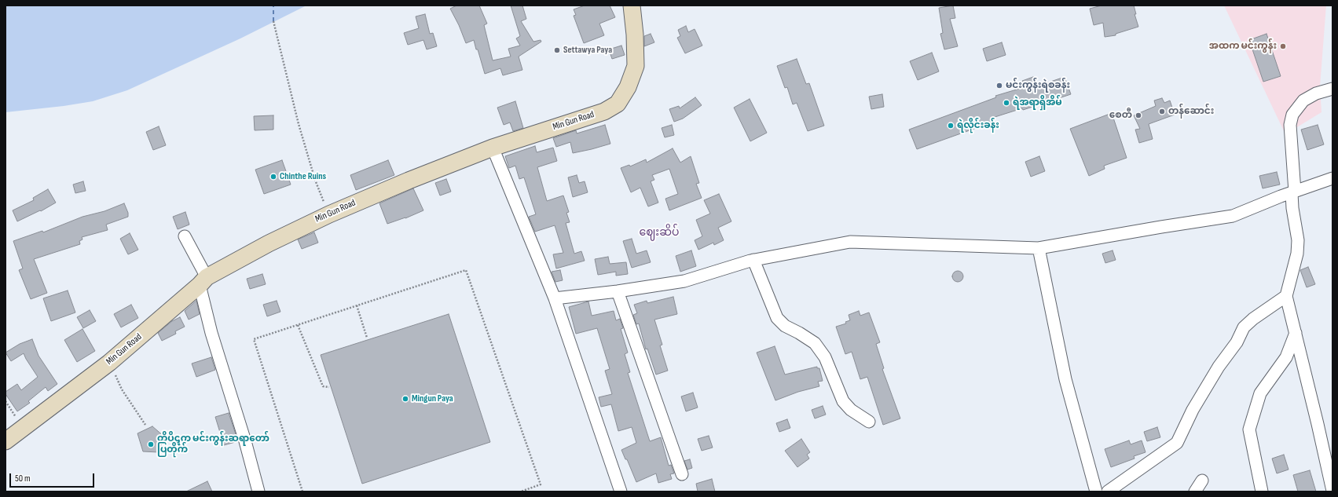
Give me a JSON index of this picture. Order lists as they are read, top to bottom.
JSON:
{
  "streets": {
    "street": ["Min Gun Road"]
  },
  "districts": ["ဈေးဆိပ်"],
  "places": [
    "အထက မင်းကွန်း",
    "Settawya Paya",
    "မင်းကွန်းရဲစခန်း",
    "ရဲအရာရှိအိမ်",
    "တန်ဆောင်း",
    "စေတီ",
    "ရဲလိုင်းခန်း",
    "Chinthe Ruins",
    "Mingun Paya",
    "တိပိဋက မင်းကွန်းဆရာတော် ပြတိုက်"
  ],
  "scale_bar": "50 m"
}
